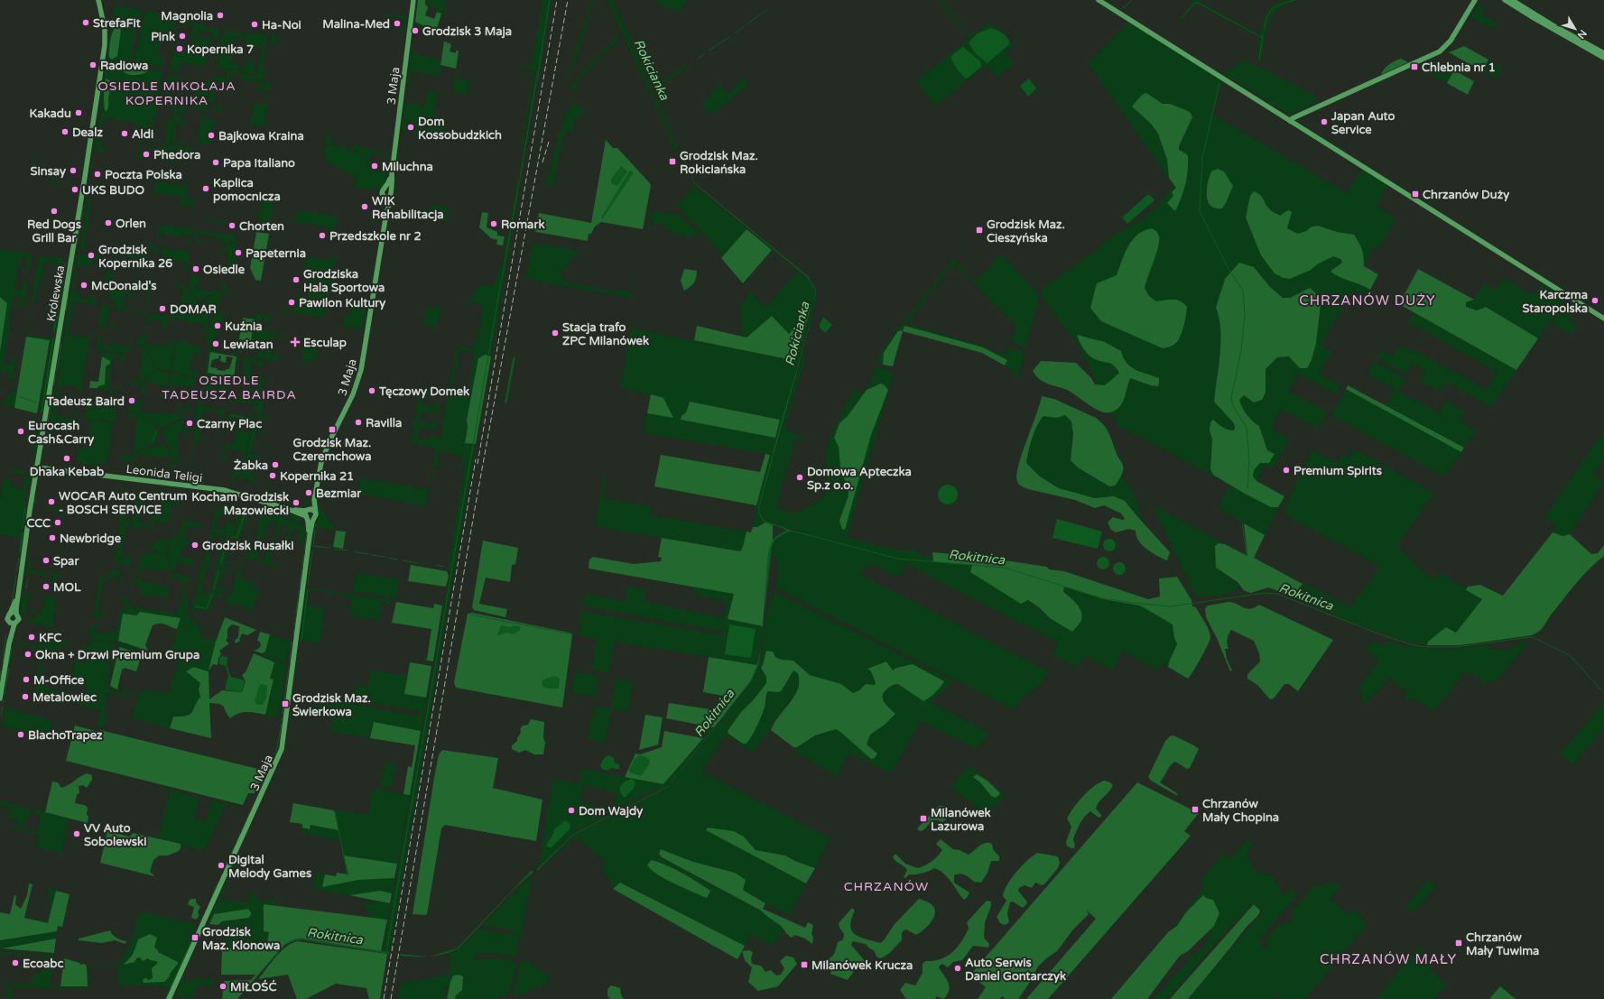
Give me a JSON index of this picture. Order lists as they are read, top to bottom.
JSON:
{
  "streets": {
    "street": ["3 Maja", "Królewska", "Leonida Teligi"]
  },
  "crossings": [
    ["3 Maja", "Leonida Teligi"],
    ["Królewska", "Leonida Teligi"]
  ],
  "districts": [
    "OSIEDLE MIKOŁAJA KOPERNIKA",
    "CHRZANÓW DUŻY",
    "OSIEDLE TADEUSZA BAIRDA",
    "CHRZANÓW",
    "CHRZANÓW MAŁY"
  ],
  "water": ["Rokicianka", "Rokitnica"],
  "places": {
    "other": [
      "Magnolia",
      "StrefaFit",
      "Malina-Med",
      "Ha-Noi",
      "Grodzisk 3 Maja",
      "Pink",
      "Kopernika 7",
      "Radiowa",
      "Kakadu",
      "Japan Auto Service",
      "Dom Kossobudzkich",
      "Dealz",
      "Aldi",
      "Bajkowa Kraina",
      "Phedora",
      "Papa Italiano",
      "Miluchna",
      "Sinsay",
      "Poczta Polska",
      "Kaplica pomocnicza",
      "UKS BUDO",
      "WIK Rehabilitacja",
      "Red Dogs Grill Bar",
      "Orlen",
      "Romark",
      "Chorten",
      "Przedszkole nr 2",
      "Papeternia",
      "Grodzisk Kopernika 26",
      "Osiedle",
      "Grodziska Hala Sportowa",
      "McDonald's",
      "Karczma Staropolska",
      "Pawilon Kultury",
      "DOMAR",
      "Kuźnia",
      "Stacja trafo ZPC Milanówek",
      "Lewiatan",
      "Tęczowy Domek",
      "Tadeusz Baird",
      "Ravilla",
      "Czarny Plac",
      "Eurocash Cash&Carry",
      "Dhaka Kebab",
      "Żabka",
      "Premium Spirits",
      "Kopernika 21",
      "Domowa Apteczka Sp.z o.o.",
      "Bezmiar",
      "WOCAR Auto Centrum - BOSCH SERVICE",
      "Kocham Grodzisk Mazowiecki",
      "CCC",
      "Newbridge",
      "Grodzisk Rusałki",
      "Spar",
      "MOL",
      "KFC",
      "Okna + Drzwi Premium Grupa",
      "M-Office",
      "Metalowiec",
      "BlachoTrapez",
      "Dom Wajdy",
      "VV Auto Sobolewski",
      "Digital Melody Games",
      "Ecoabc",
      "Auto Serwis Daniel Gontarczyk",
      "MIŁOŚĆ"
    ],
    "transit": [
      "Chlebnia nr 1",
      "Grodzisk Maz. Rokiciańska",
      "Chrzanów Duży",
      "Grodzisk Maz. Cieszyńska",
      "Grodzisk Maz. Czeremchowa",
      "Grodzisk Maz. Świerkowa",
      "Chrzanów Mały Chopina",
      "Milanówek Lazurowa",
      "Grodzisk Maz. Klonowa",
      "Chrzanów Mały Tuwima",
      "Milanówek Krucza"
    ],
    "health": ["Esculap"]
  },
  "north": "bottom right"
}
